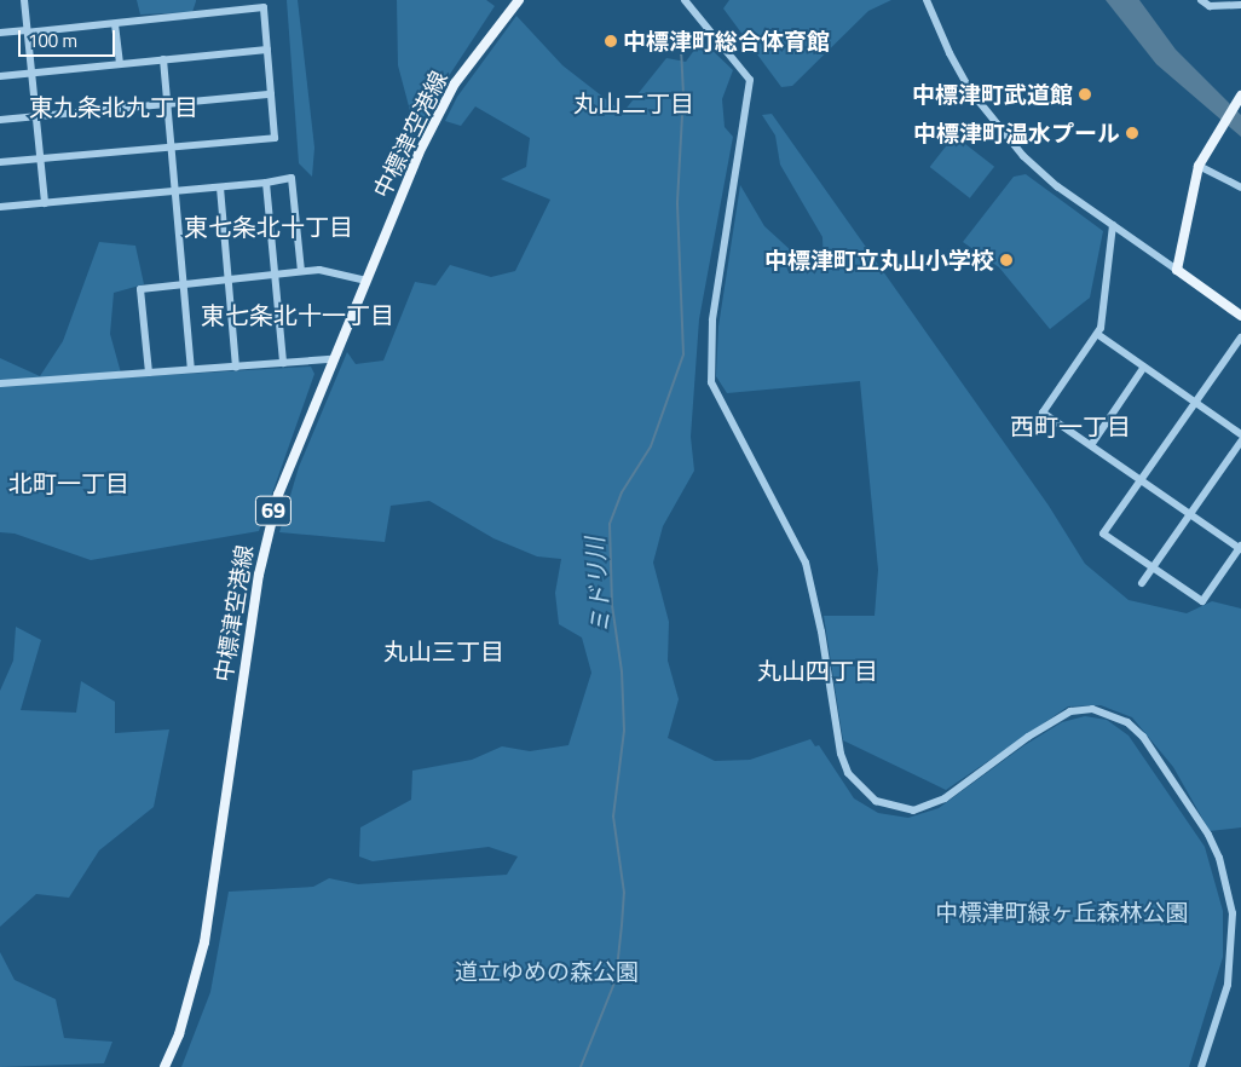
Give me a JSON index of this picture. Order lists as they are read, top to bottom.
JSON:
{
  "streets": {
    "main road": ["中標津空港線", "69"]
  },
  "districts": [
    "丸山二丁目",
    "東九条北九丁目",
    "東七条北十丁目",
    "東七条北十一丁目",
    "西町一丁目",
    "北町一丁目",
    "丸山三丁目",
    "丸山四丁目"
  ],
  "water": ["ミドリ川"],
  "parks": ["中標津町緑ヶ丘森林公園", "道立ゆめの森公園"],
  "places": [
    "中標津町総合体育館",
    "中標津町武道館",
    "中標津町温水プール",
    "中標津町立丸山小学校"
  ],
  "scale_bar": "100 m"
}
